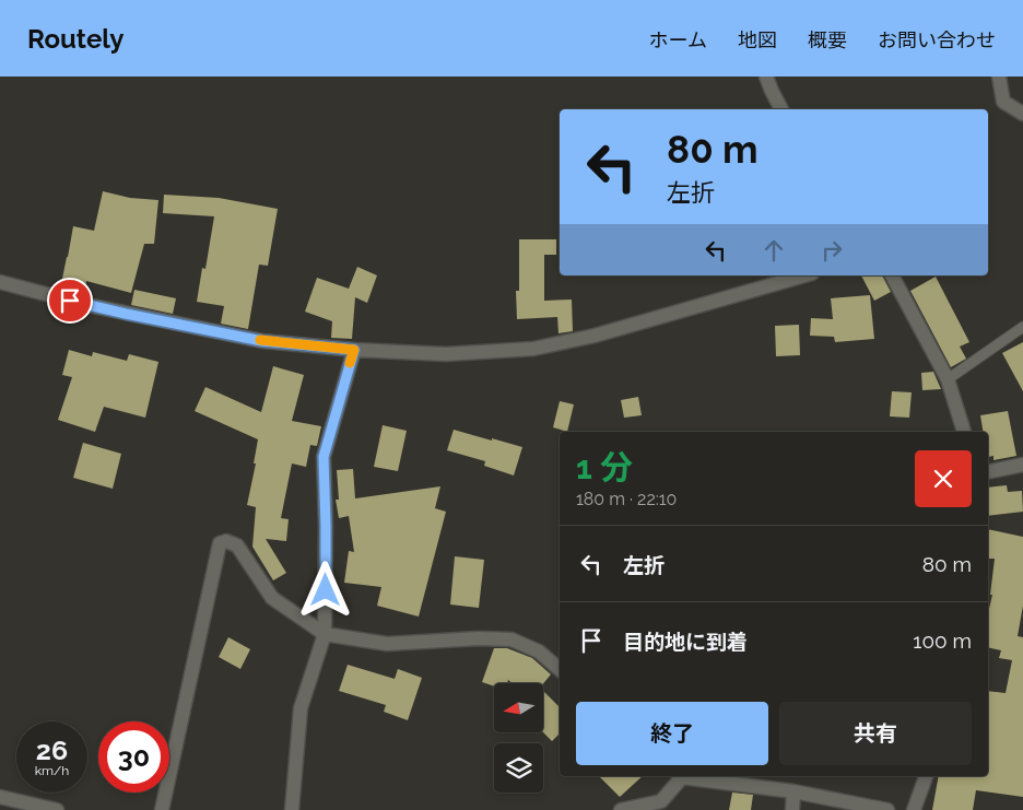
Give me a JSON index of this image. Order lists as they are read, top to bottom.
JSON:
{
  "north": "left",
  "page": {
    "header": "Routely",
    "nav": [
      "ホーム",
      "地図",
      "概要",
      "お問い合わせ"
    ],
    "turn": ["80 m", "左折"],
    "heading": ["1 分", "180 m · 22:10"],
    "list": [
      {
        "name": "左折",
        "value": "80 m"
      },
      {
        "name": "目的地に到着",
        "value": "100 m"
      }
    ],
    "buttons": ["終了", "共有"],
    "speed": "26 km/h",
    "limit": "30"
  }
}
